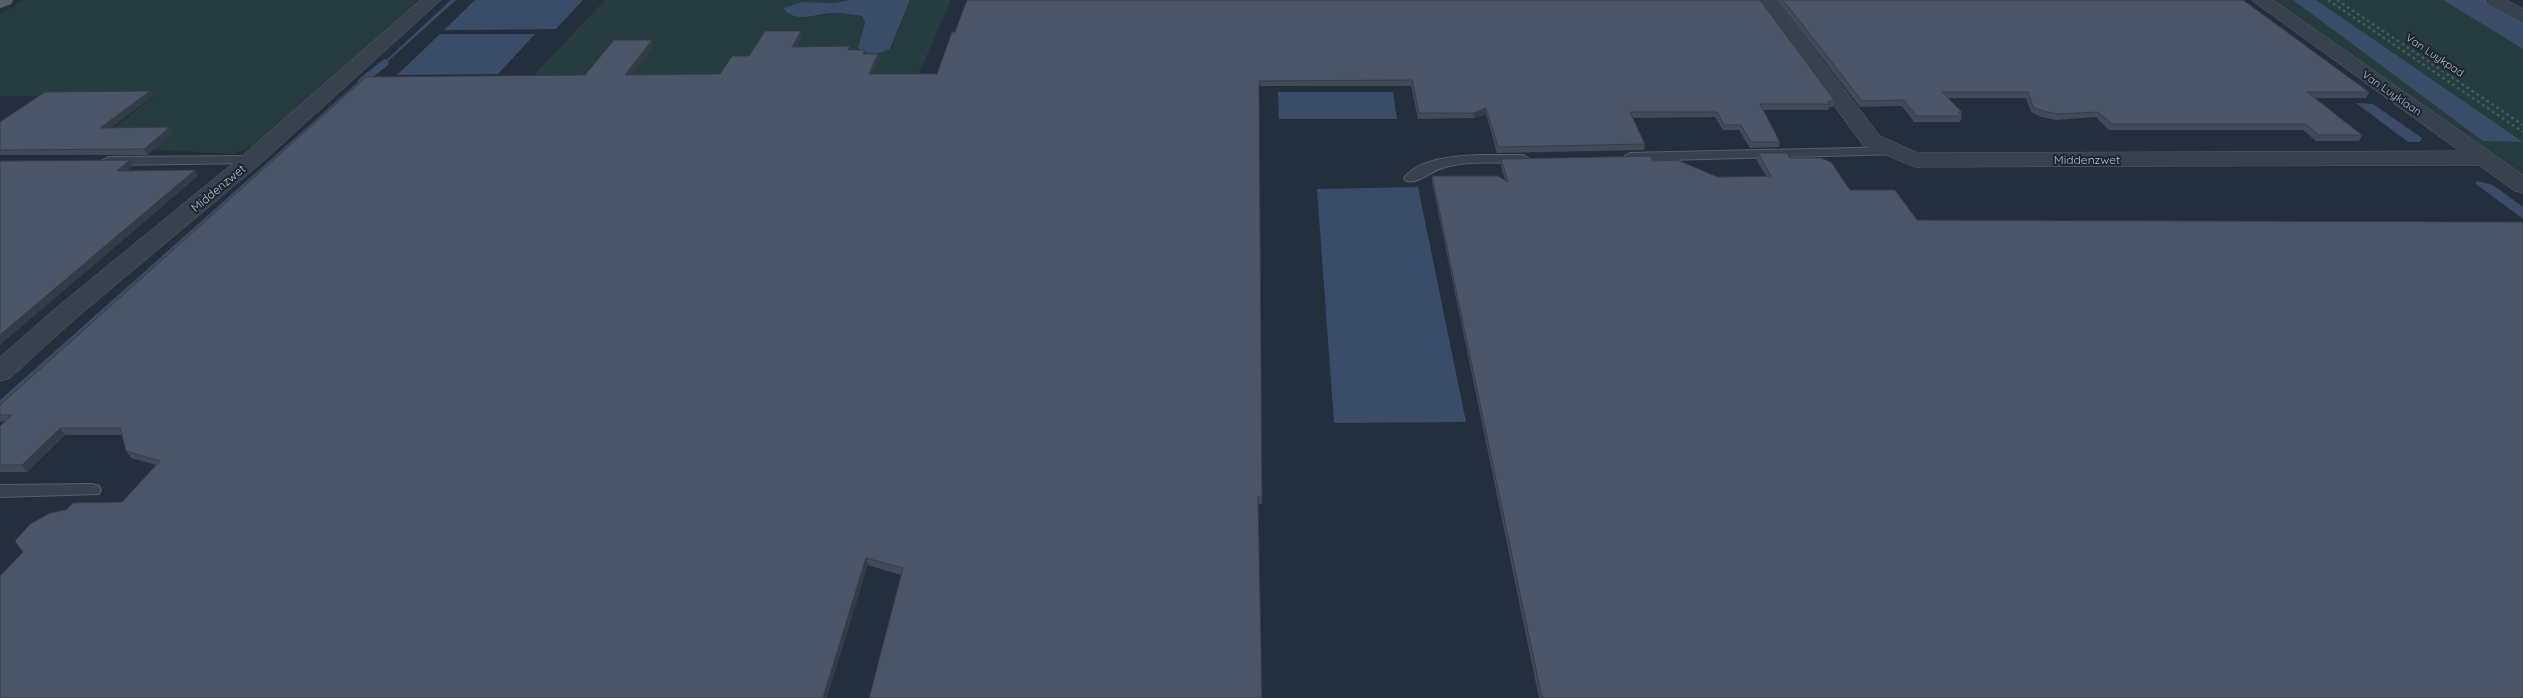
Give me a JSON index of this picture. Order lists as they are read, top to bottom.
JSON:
{
  "streets": {
    "street": ["Van Luyklaan", "Middenzwet"],
    "path": ["Van Luykpad"]
  },
  "crossings": [
    ["Van Luyklaan", "Middenzwet"]
  ]
}
